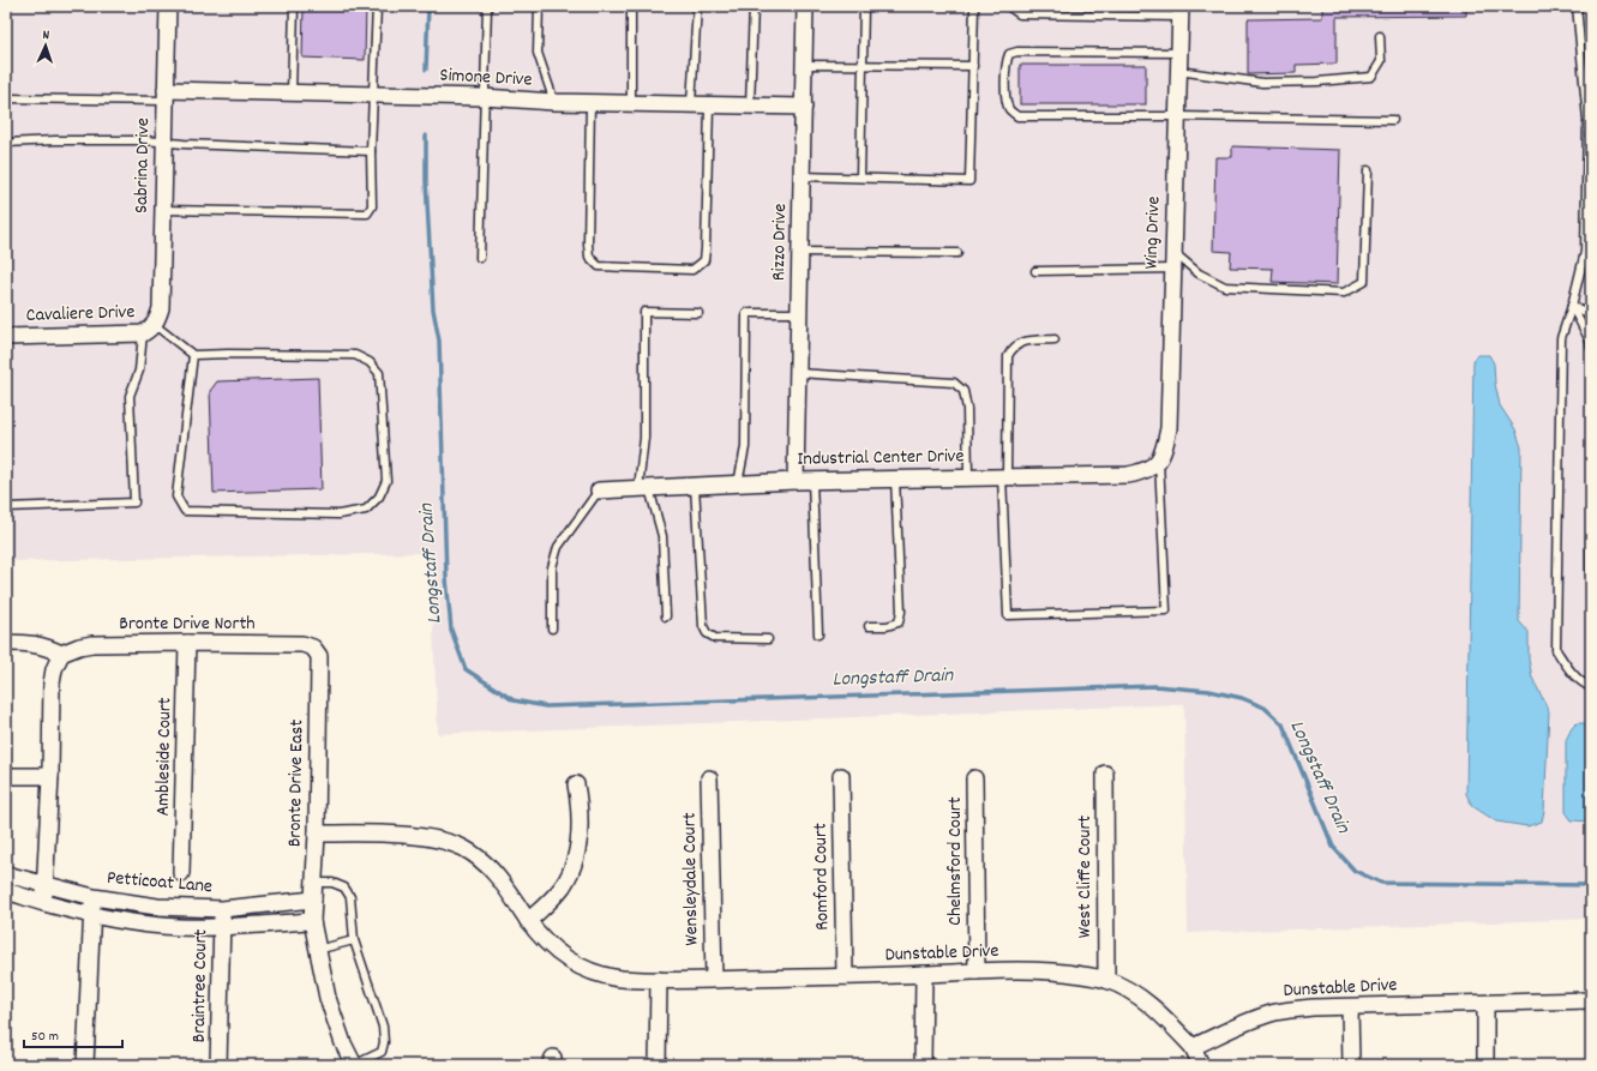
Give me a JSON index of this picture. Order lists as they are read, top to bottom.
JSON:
{
  "streets": {
    "street": [
      "Simone Drive",
      "Sabrina Drive",
      "Wing Drive",
      "Rizzo Drive",
      "Cavaliere Drive",
      "Industrial Center Drive",
      "Bronte Drive North",
      "Ambleside Court",
      "Bronte Drive East",
      "Chelmsford Court",
      "Romford Court",
      "West Cliffe Court",
      "Wensleydale Court",
      "Petticoat Lane",
      "Dunstable Drive",
      "Braintree Court"
    ]
  },
  "crossings": [
    ["Simone Drive", "Sabrina Drive"],
    ["Simone Drive", "Rizzo Drive"],
    ["Sabrina Drive", "Cavaliere Drive"],
    ["Wing Drive", "Industrial Center Drive"],
    ["Rizzo Drive", "Industrial Center Drive"],
    ["Bronte Drive North", "Ambleside Court"],
    ["Bronte Drive North", "Bronte Drive East"],
    ["Bronte Drive East", "Petticoat Lane"],
    ["Bronte Drive East", "Dunstable Drive"],
    ["Chelmsford Court", "Dunstable Drive"],
    ["Romford Court", "Dunstable Drive"],
    ["West Cliffe Court", "Dunstable Drive"],
    ["Wensleydale Court", "Dunstable Drive"],
    ["Petticoat Lane", "Braintree Court"]
  ],
  "water": ["Longstaff Drain"],
  "scale_bar": "50 m",
  "north": "top"
}
